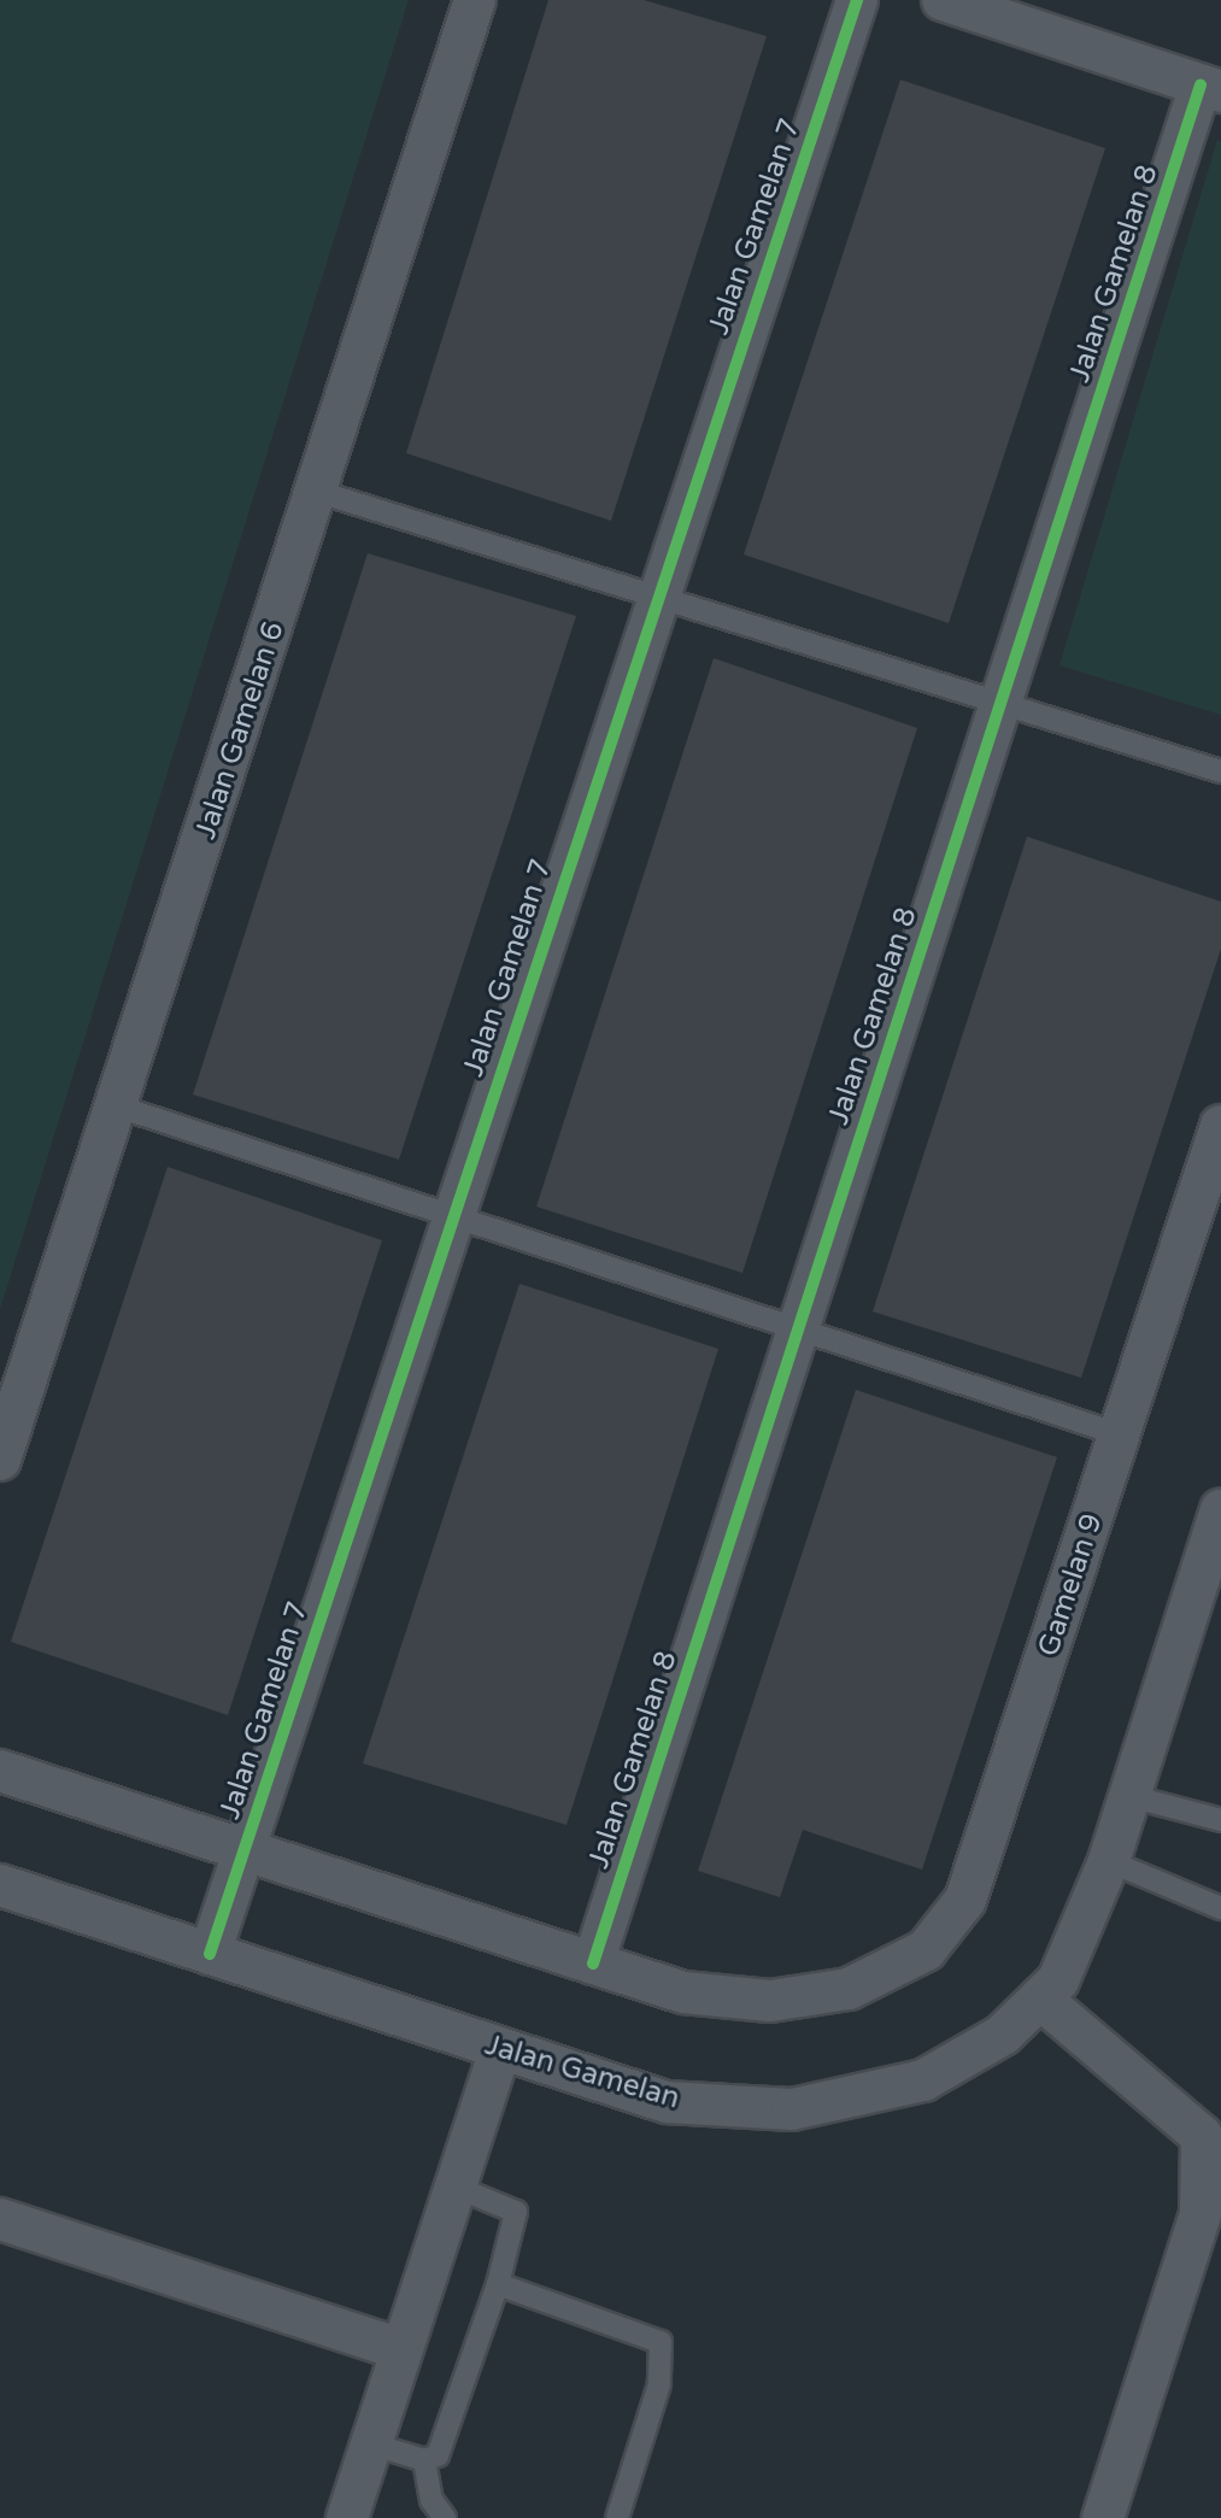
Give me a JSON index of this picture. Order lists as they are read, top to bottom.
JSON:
{
  "streets": {
    "street": [
      "Jalan Gamelan 7",
      "Jalan Gamelan 8",
      "Jalan Gamelan 6",
      "Gamelan 9",
      "Jalan Gamelan"
    ]
  },
  "crossings": [
    ["Jalan Gamelan 7", "Gamelan 9"],
    ["Jalan Gamelan 7", "Jalan Gamelan"],
    ["Jalan Gamelan 8", "Gamelan 9"]
  ]
}
